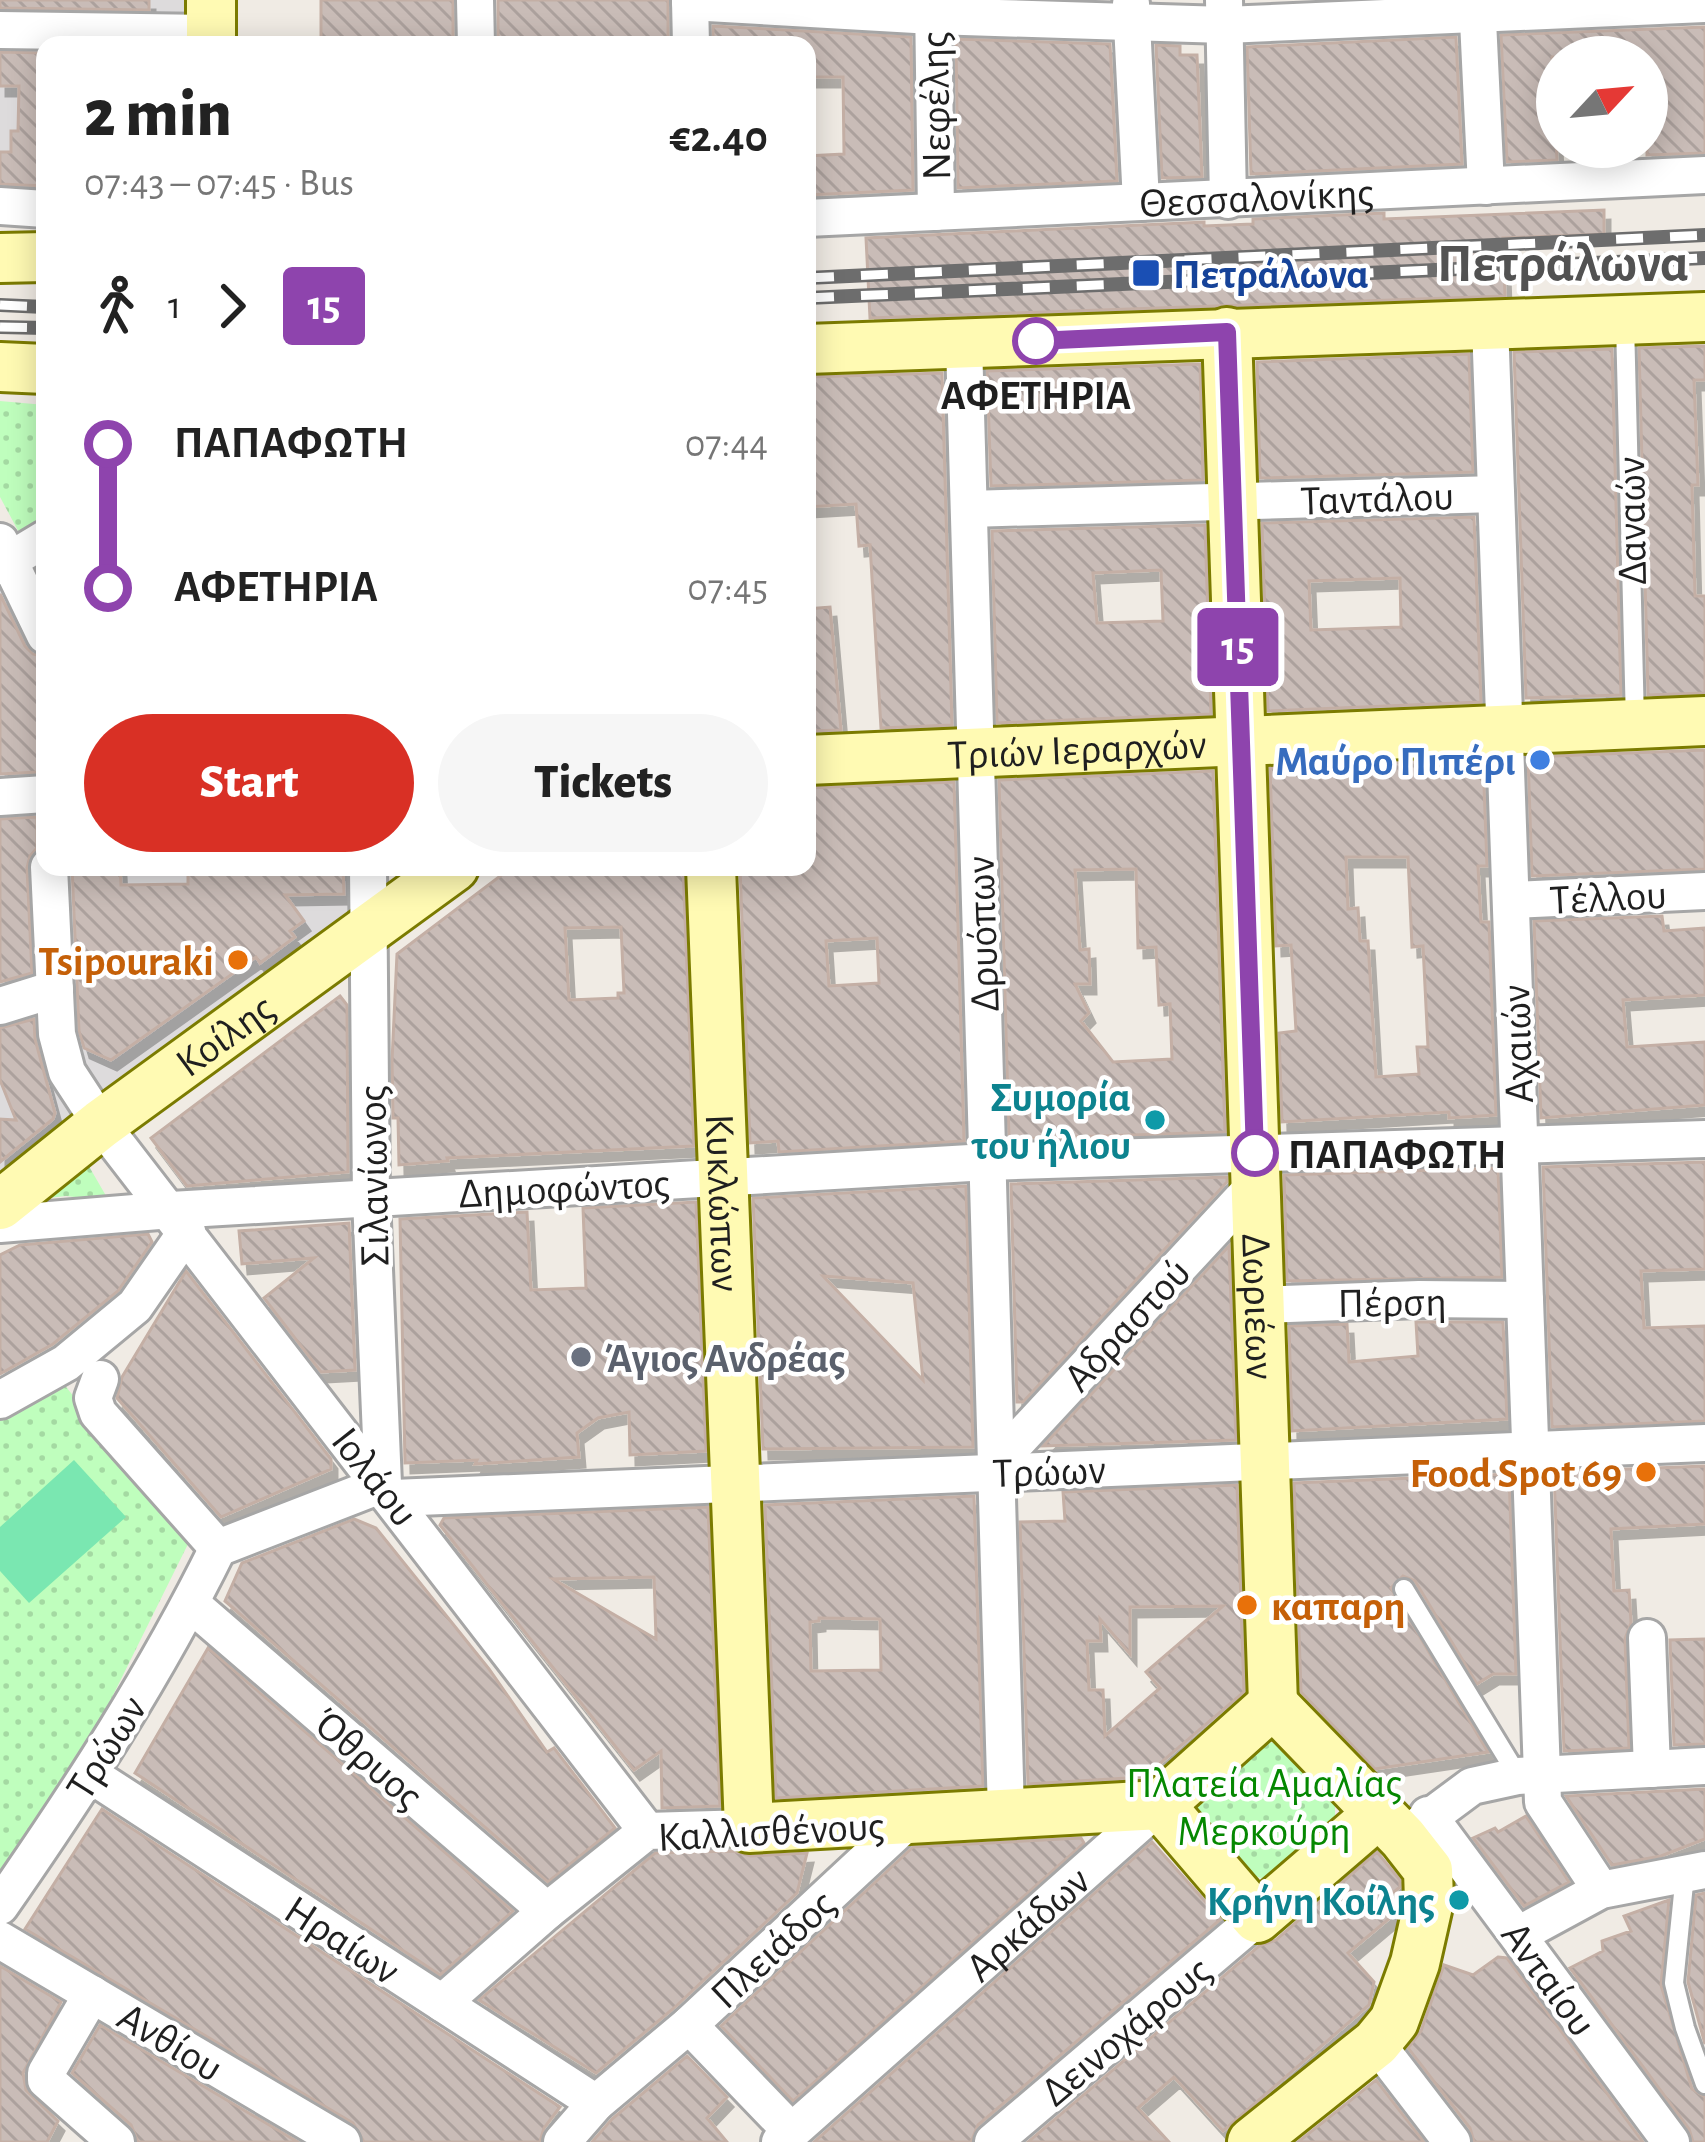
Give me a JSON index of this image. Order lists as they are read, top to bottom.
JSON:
{
  "streets": {
    "street": [
      "Νεφέλης",
      "Θεσσαλονίκης",
      "Ταντάλου",
      "Τριών Ιεραρχών",
      "Τέλλου",
      "Δρυόπων",
      "Κοίλης",
      "Αχαιών",
      "Σιλανίωνος",
      "Δημοφώντος",
      "Κυκλώπων",
      "Πέρση",
      "Δωριέων",
      "Αδραστού",
      "Τρώων",
      "Ιολάου",
      "Όθρυος",
      "Καλλισθένους",
      "Αρκάδων",
      "Ηραίων",
      "Πλειάδος",
      "Ανταίου",
      "Δεινοχάρους",
      "Ανθίου"
    ],
    "lane": ["Δαναών"]
  },
  "crossings": [
    ["Νεφέλης", "Θεσσαλονίκης"],
    ["Ταντάλου", "Δρυόπων"],
    ["Ταντάλου", "Αχαιών"],
    ["Ταντάλου", "Δωριέων"],
    ["Δαναών", "Τριών Ιεραρχών"],
    ["Τριών Ιεραρχών", "Δρυόπων"],
    ["Τριών Ιεραρχών", "Αχαιών"],
    ["Τριών Ιεραρχών", "Δωριέων"],
    ["Τέλλου", "Αχαιών"],
    ["Δρυόπων", "Δημοφώντος"],
    ["Δρυόπων", "Αδραστού"],
    ["Δρυόπων", "Τρώων"],
    ["Δρυόπων", "Καλλισθένους"],
    ["Κοίλης", "Σιλανίωνος"],
    ["Κοίλης", "Ιολάου"],
    ["Αχαιών", "Δημοφώντος"],
    ["Αχαιών", "Πέρση"],
    ["Αχαιών", "Τρώων"],
    ["Σιλανίωνος", "Δημοφώντος"],
    ["Σιλανίωνος", "Τρώων"],
    ["Σιλανίωνος", "Ιολάου"],
    ["Δημοφώντος", "Κυκλώπων"],
    ["Δημοφώντος", "Δωριέων"],
    ["Δημοφώντος", "Αδραστού"],
    ["Δημοφώντος", "Ιολάου"],
    ["Κυκλώπων", "Τρώων"],
    ["Κυκλώπων", "Καλλισθένους"],
    ["Πέρση", "Δωριέων"],
    ["Δωριέων", "Αδραστού"],
    ["Δωριέων", "Τρώων"],
    ["Δωριέων", "Αρκάδων"],
    ["Αδραστού", "Τρώων"],
    ["Τρώων", "Ιολάου"],
    ["Τρώων", "Όθρυος"],
    ["Τρώων", "Ηραίων"],
    ["Ιολάου", "Καλλισθένους"],
    ["Όθρυος", "Καλλισθένους"],
    ["Καλλισθένους", "Αρκάδων"],
    ["Καλλισθένους", "Ηραίων"],
    ["Καλλισθένους", "Πλειάδος"],
    ["Αρκάδων", "Πλειάδος"],
    ["Ηραίων", "Πλειάδος"]
  ],
  "districts": ["Πετράλωνα"],
  "parks": ["Πλατεία Αμαλίας Μερκούρη"],
  "places": {
    "transit": ["Πετράλωνα"],
    "other": [
      "ΑΦΕΤΗΡΙΑ",
      "Μαύρο Πιπέρι",
      "Tsipouraki",
      "Συμορία του ήλιου",
      "ΠΑΠΑΦΩΤΗ",
      "Άγιος Ανδρέας",
      "Food Spot 69",
      "καπαρη",
      "Κρήνη Κοίλης"
    ]
  },
  "lines": ["bus line 15"],
  "north": "top right",
  "page": {
    "on_map": "15",
    "heading": ["2 min", "07:43 – 07:45 · Bus", "€2.40"],
    "legs": ["1", "15"],
    "list": [
      {
        "name": "ΠΑΠΑΦΩΤΗ",
        "value": "07:44"
      },
      {
        "name": "ΑΦΕΤΗΡΙΑ",
        "value": "07:45"
      }
    ],
    "buttons": ["Start", "Tickets"]
  }
}
